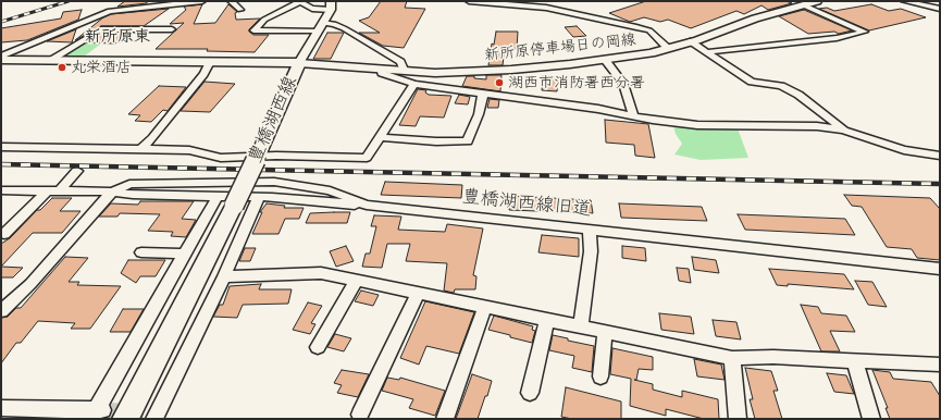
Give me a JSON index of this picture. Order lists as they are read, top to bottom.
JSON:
{
  "streets": {
    "main road": ["新所原停車場日の岡線", "豊橋湖西線"],
    "street": ["豊橋湖西線旧道"]
  },
  "crossings": [
    ["新所原停車場日の岡線", "豊橋湖西線"]
  ],
  "districts": ["新所原東"],
  "places": ["丸栄酒店", "湖西市消防署西分署"]
}
